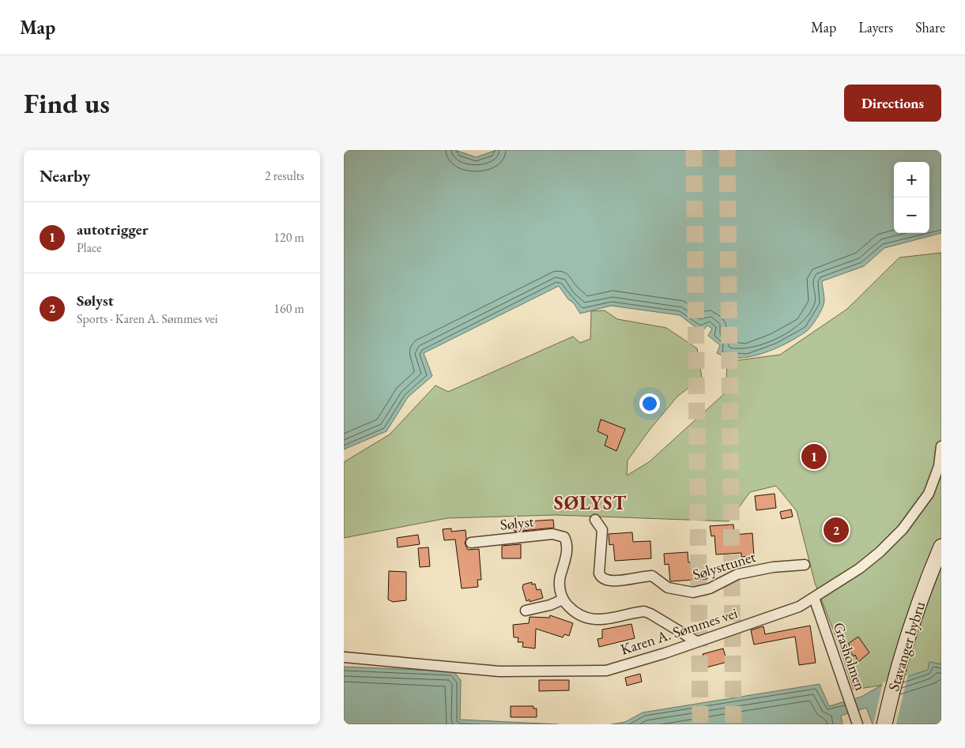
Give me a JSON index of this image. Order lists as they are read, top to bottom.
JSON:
{
  "streets": {
    "main road": ["Stavanger bybru"],
    "street": [
      "Sølyst",
      "Sølysttunet",
      "Karen A. Sømmes vei",
      "Grasholmen"
    ]
  },
  "crossings": [
    ["Karen A. Sømmes vei", "Grasholmen"]
  ],
  "districts": ["SØLYST"],
  "page": {
    "header": "Map",
    "nav": ["Map", "Layers", "Share"],
    "buttons": "Directions",
    "title": "Find us",
    "heading": ["Nearby", "2 results"],
    "map_buttons": ["+", "−"],
    "list": [
      {
        "mark": "1",
        "name": "autotrigger",
        "note": "Place",
        "value": "120 m"
      },
      {
        "mark": "2",
        "name": "Sølyst",
        "note": "Sports · Karen A. Sømmes vei",
        "value": "160 m"
      }
    ],
    "pins": ["1", "2"]
  }
}
